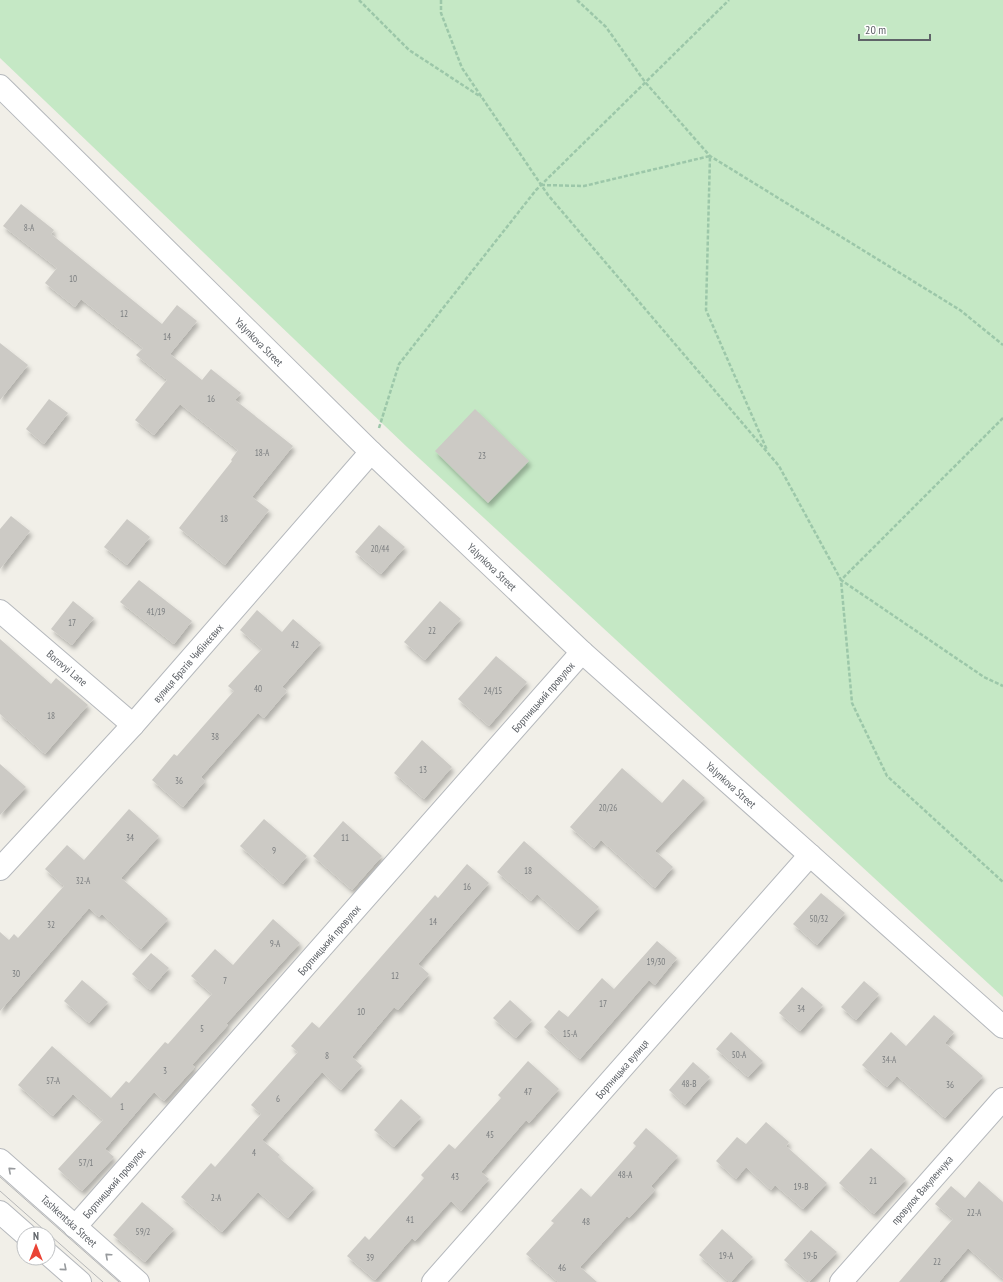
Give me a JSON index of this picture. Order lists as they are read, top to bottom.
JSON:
{
  "streets": {
    "street": [
      "Yalynkova Street",
      "вулиця Братів Чибінєєвих",
      "Borovyi Lane",
      "Бортницький провулок",
      "Бортницька вулиця",
      "провулок Вакуленчука",
      "Tashkentska Street"
    ]
  },
  "crossings": [
    ["Yalynkova Street", "вулиця Братів Чибінєєвих"],
    ["Yalynkova Street", "Бортницький провулок"],
    ["Yalynkova Street", "Бортницька вулиця"],
    ["вулиця Братів Чибінєєвих", "Borovyi Lane"],
    ["Бортницький провулок", "Tashkentska Street"]
  ],
  "one_way": ["Tashkentska Street"],
  "house_numbers": [
    "8-А",
    "10",
    "12",
    "14",
    "16",
    "18-А",
    "23",
    "18",
    "20/44",
    "41/19",
    "17",
    "22",
    "42",
    "40",
    "24/15",
    "18",
    "38",
    "13",
    "36",
    "20/26",
    "34",
    "11",
    "9",
    "18",
    "32-А",
    "16",
    "50/32",
    "14",
    "32",
    "9-А",
    "19/30",
    "30",
    "12",
    "7",
    "17",
    "34",
    "10",
    "5",
    "15-А",
    "50-А",
    "8",
    "34-А",
    "3",
    "57-А",
    "48-В",
    "36",
    "47",
    "6",
    "1",
    "45",
    "4",
    "57/1",
    "48-А",
    "43",
    "21",
    "19-В",
    "2-А",
    "22-А",
    "41",
    "48",
    "59/2",
    "19-А",
    "19-Б",
    "39",
    "22",
    "46"
  ],
  "scale_bar": "20 m",
  "north": "top"
}
